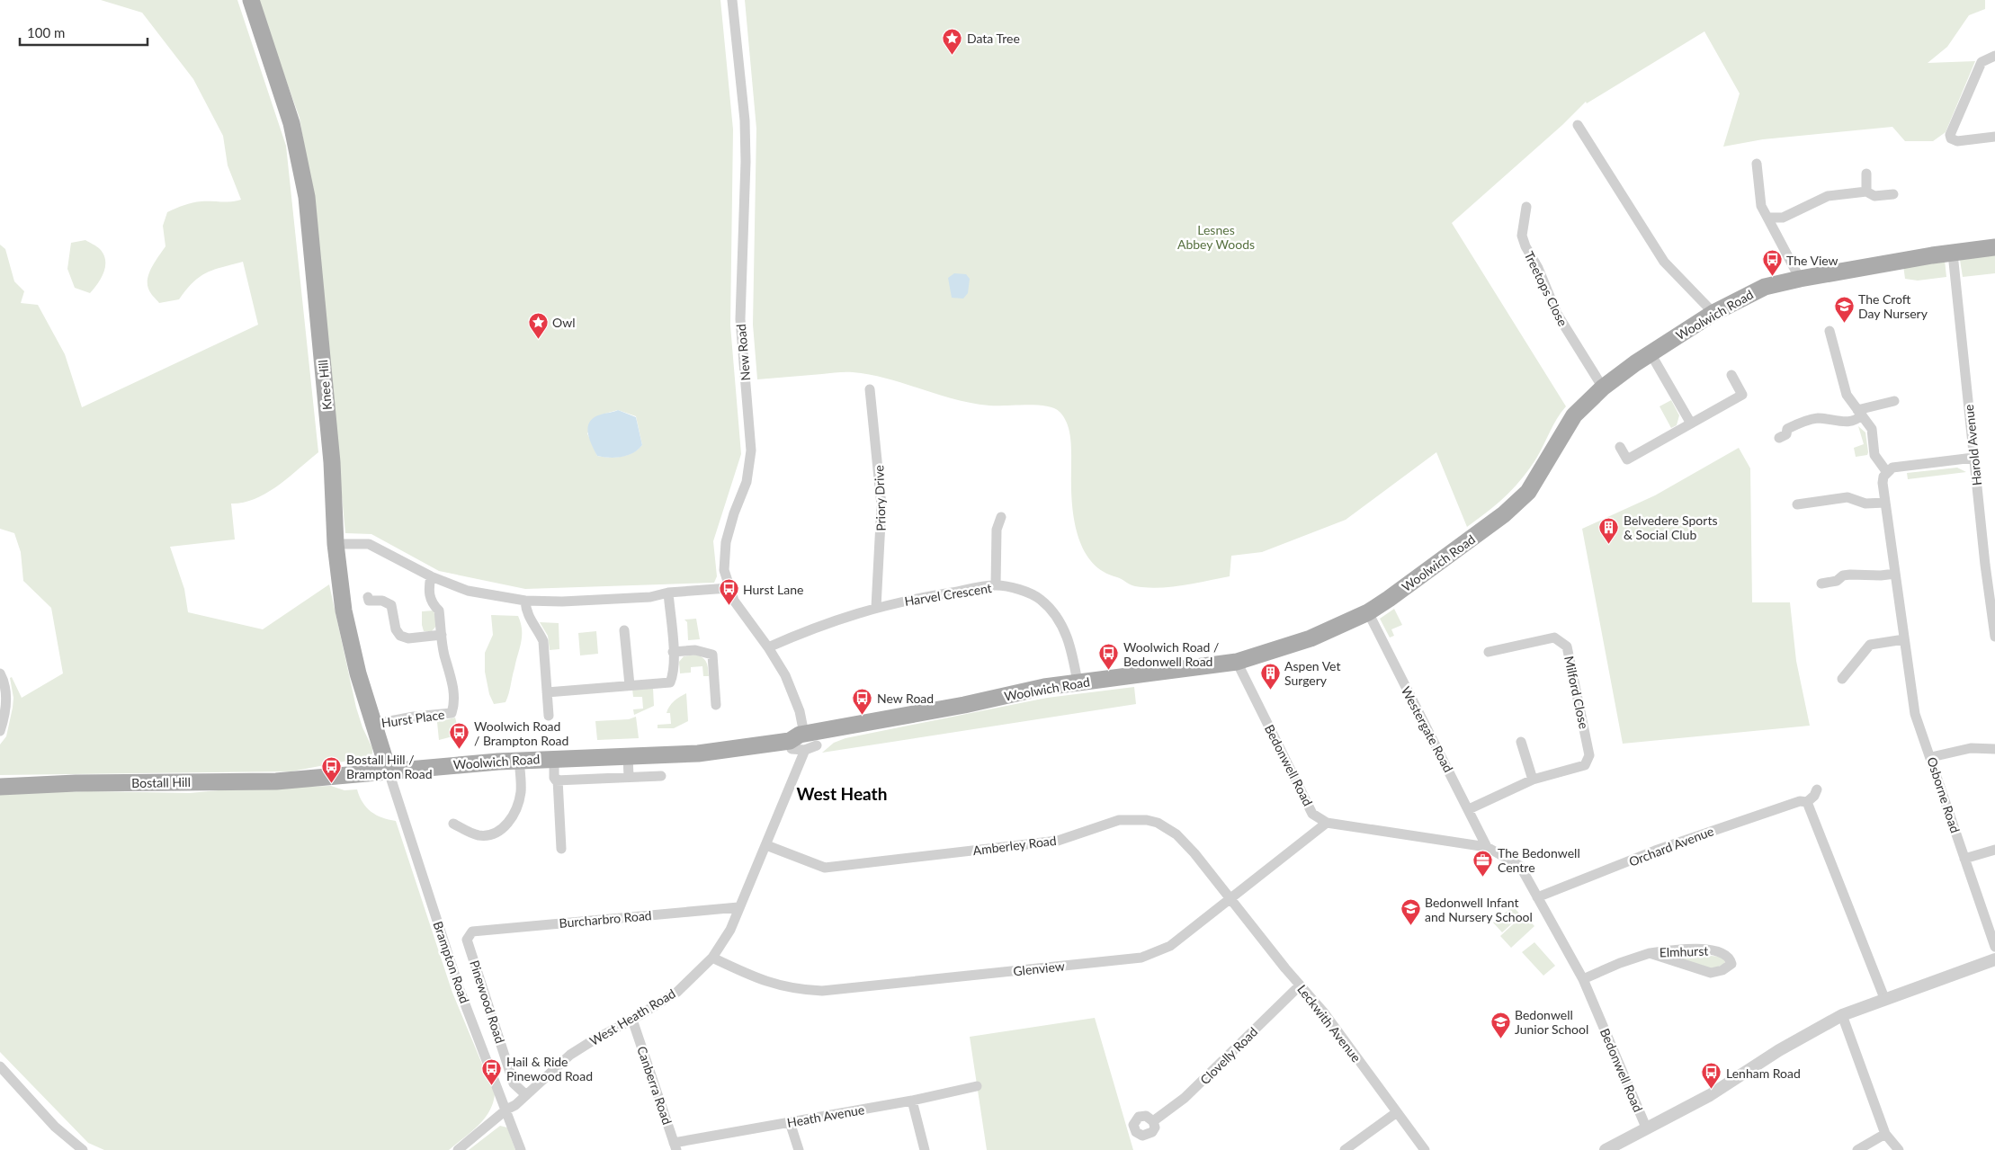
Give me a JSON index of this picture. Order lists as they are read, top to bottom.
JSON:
{
  "streets": {
    "main road": ["Woolwich Road", "Knee Hill", "Bostall Hill"],
    "street": [
      "Treetops Close",
      "New Road",
      "Harold Avenue",
      "Priory Drive",
      "Harvel Crescent",
      "Milford Close",
      "Hurst Place",
      "Westergate Road",
      "Bedonwell Road",
      "Osborne Road",
      "Amberley Road",
      "Orchard Avenue",
      "Burcharbro Road",
      "Elmhurst",
      "Brampton Road",
      "Glenview",
      "Pinewood Road",
      "West Heath Road",
      "Leckwith Avenue",
      "Clovelly Road",
      "Canberra Road",
      "Heath Avenue"
    ]
  },
  "crossings": [
    ["Treetops Close", "Woolwich Road"],
    ["Woolwich Road", "New Road"],
    ["Woolwich Road", "Knee Hill"],
    ["Woolwich Road", "Harold Avenue"],
    ["Woolwich Road", "Harvel Crescent"],
    ["Woolwich Road", "Westergate Road"],
    ["Woolwich Road", "Bedonwell Road"],
    ["Woolwich Road", "Bostall Hill"],
    ["Woolwich Road", "Brampton Road"],
    ["Woolwich Road", "West Heath Road"],
    ["New Road", "Harvel Crescent"],
    ["New Road", "West Heath Road"],
    ["Knee Hill", "Hurst Place"],
    ["Knee Hill", "Brampton Road"],
    ["Priory Drive", "Harvel Crescent"],
    ["Milford Close", "Westergate Road"],
    ["Westergate Road", "Bedonwell Road"],
    ["Bedonwell Road", "Orchard Avenue"],
    ["Bedonwell Road", "Elmhurst"],
    ["Bedonwell Road", "Glenview"],
    ["Amberley Road", "Glenview"],
    ["Amberley Road", "West Heath Road"],
    ["Amberley Road", "Leckwith Avenue"],
    ["Burcharbro Road", "Pinewood Road"],
    ["Burcharbro Road", "West Heath Road"],
    ["Brampton Road", "West Heath Road"],
    ["Glenview", "West Heath Road"],
    ["Glenview", "Leckwith Avenue"],
    ["Pinewood Road", "West Heath Road"],
    ["West Heath Road", "Canberra Road"],
    ["Leckwith Avenue", "Clovelly Road"],
    ["Canberra Road", "Heath Avenue"]
  ],
  "districts": ["West Heath"],
  "parks": ["Lesnes Abbey Woods"],
  "places": {
    "place": ["Data Tree", "Owl"],
    "bus stop": [
      "The View",
      "Hurst Lane",
      "Woolwich Road / Bedonwell Road",
      "New Road",
      "Woolwich Road / Brampton Road",
      "Bostall Hill / Brampton Road",
      "Hail & Ride Pinewood Road",
      "Lenham Road"
    ],
    "school or university": ["The Croft Day Nursery", "Bedonwell Infant and Nursery School", "Bedonwell Junior School"],
    "building": ["Belvedere Sports & Social Club", "Aspen Vet Surgery"],
    "office": ["The Bedonwell Centre"]
  },
  "scale_bar": "100 m"
}
